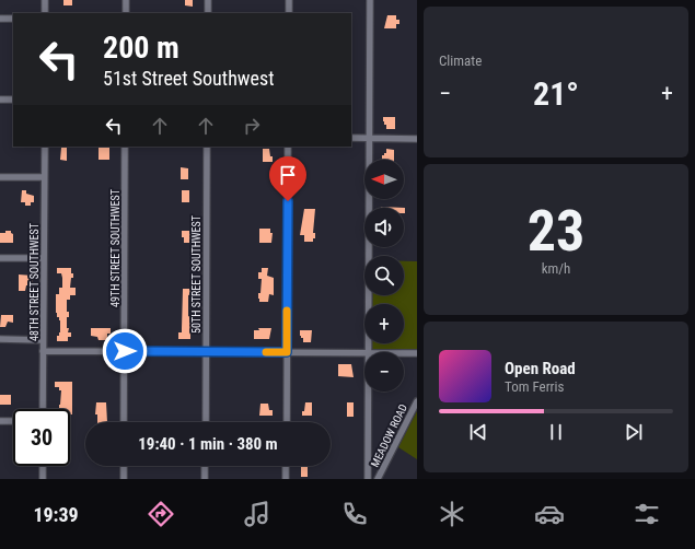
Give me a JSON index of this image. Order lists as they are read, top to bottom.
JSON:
{
  "streets": {
    "street": [
      "49TH STREET SOUTHWEST",
      "50TH STREET SOUTHWEST",
      "48TH STREET SOUTHWEST",
      "MEADOW ROAD"
    ]
  },
  "north": "left",
  "page": {
    "tile": [
      "Climate",
      ["23", "km/h"]
    ],
    "turn": ["200 m", "51st Street Southwest"],
    "heat": ["−", "21°", "+"],
    "map_buttons": ["+", "−"],
    "song": ["Open Road", "Tom Ferris"],
    "limit": "30",
    "trip": "19:40 · 1 min · 380 m",
    "tabs": "19:39"
  }
}
